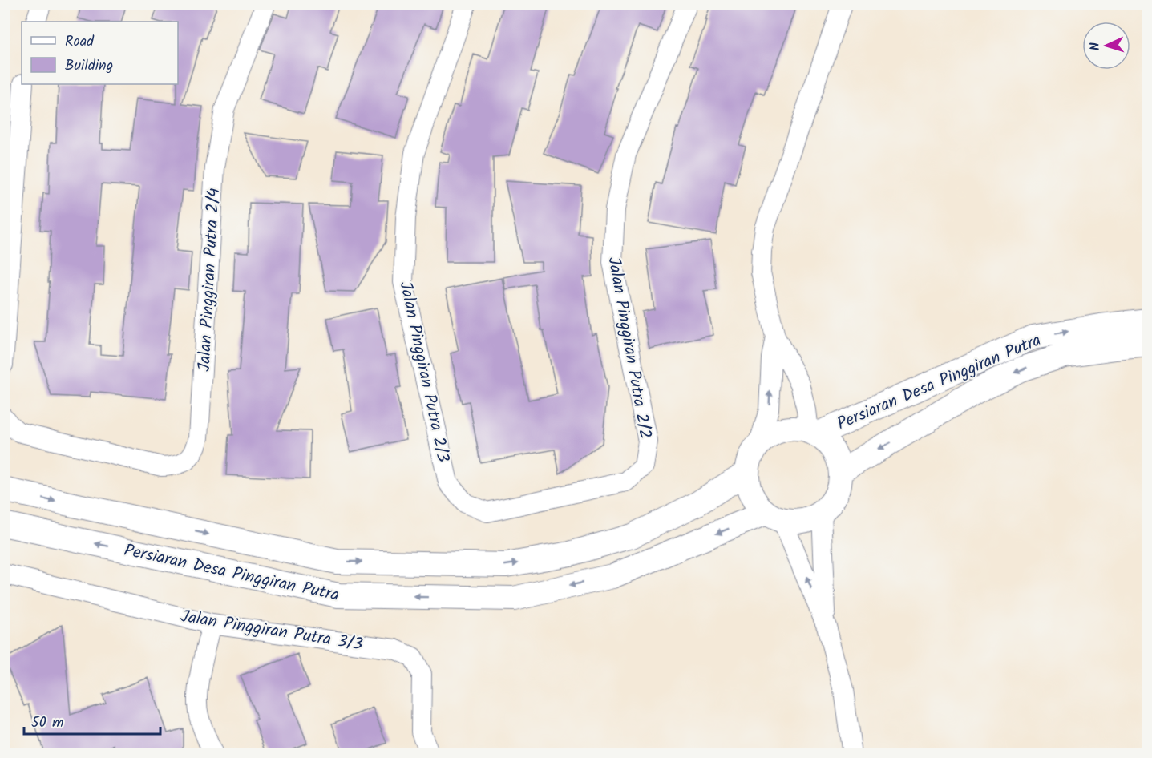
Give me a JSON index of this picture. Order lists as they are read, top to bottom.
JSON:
{
  "streets": {
    "street": [
      "Jalan Pinggiran Putra 2/4",
      "Jalan Pinggiran Putra 2/2",
      "Jalan Pinggiran Putra 2/3",
      "Persiaran Desa Pinggiran Putra",
      "Jalan Pinggiran Putra 3/3"
    ]
  },
  "crossings": [
    ["Jalan Pinggiran Putra 2/2", "Jalan Pinggiran Putra 2/3"]
  ],
  "legend": ["Road", "Building"],
  "scale_bar": "50 m",
  "north": "left"
}
